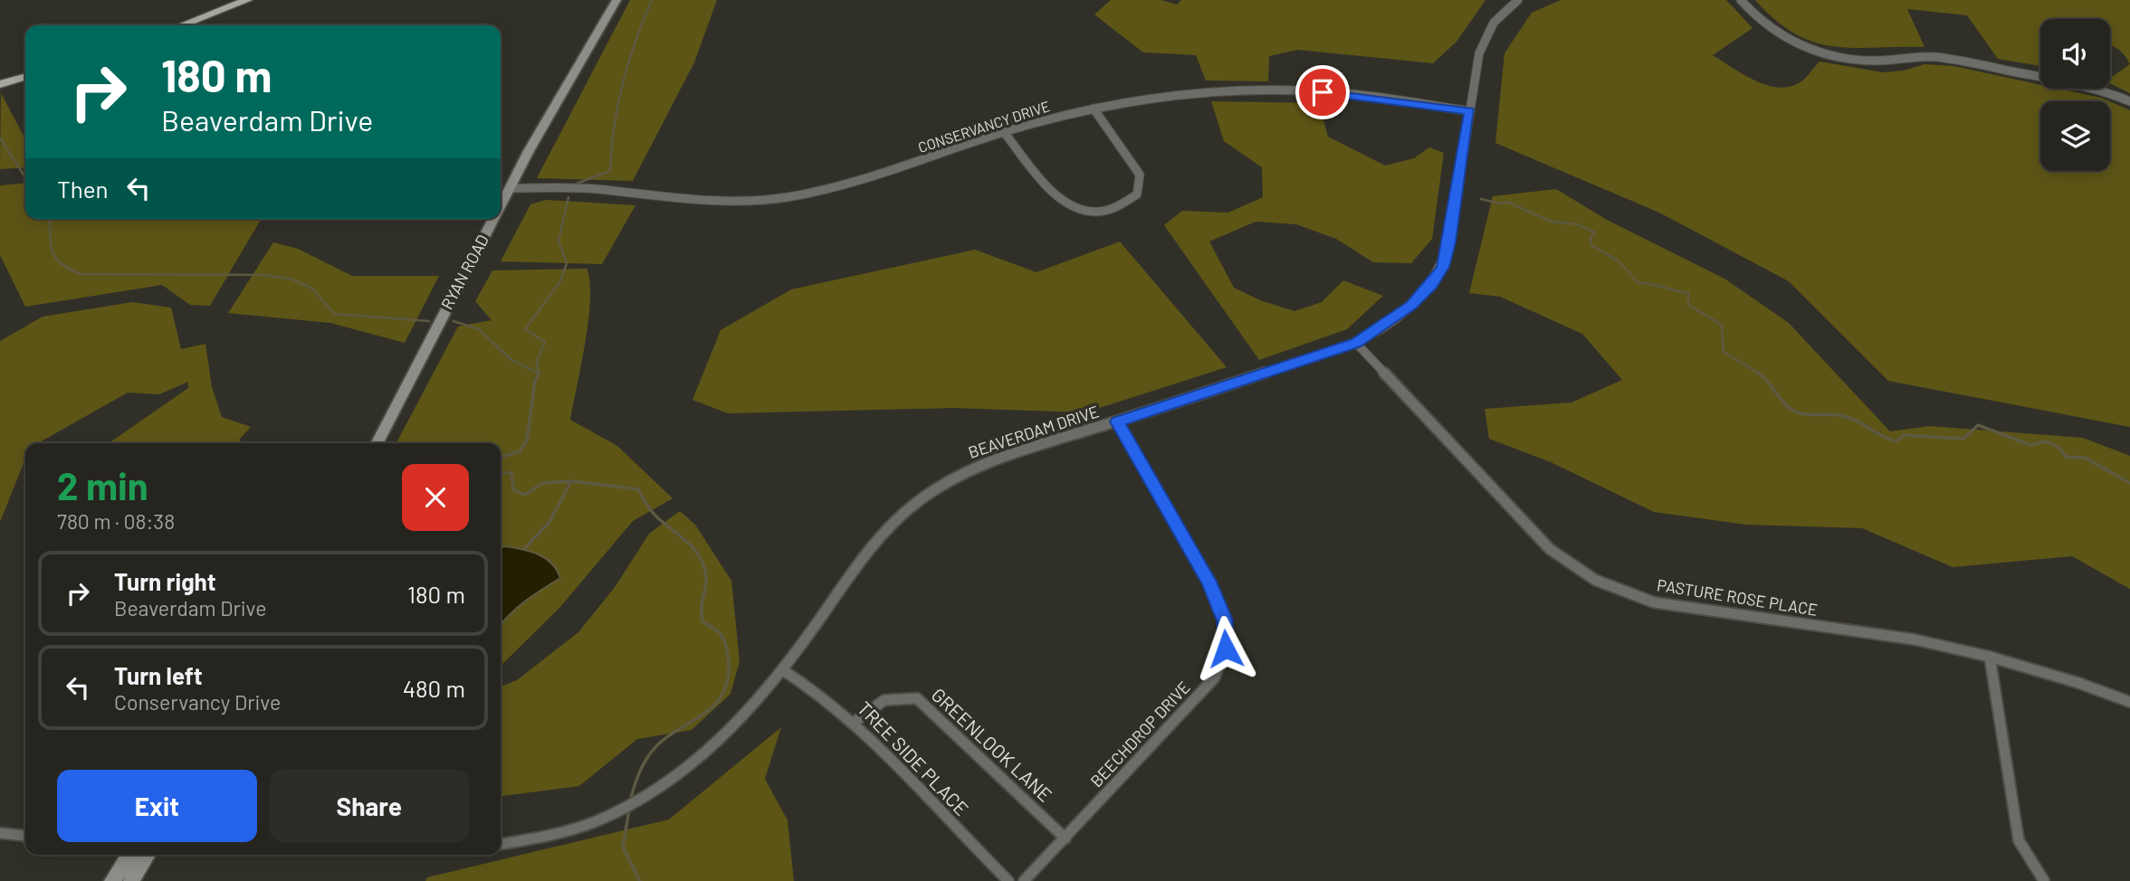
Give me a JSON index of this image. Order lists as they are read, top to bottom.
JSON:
{
  "streets": {
    "main road": ["RYAN ROAD"],
    "street": [
      "CONSERVANCY DRIVE",
      "BEAVERDAM DRIVE",
      "PASTURE ROSE PLACE",
      "BEECHDROP DRIVE",
      "GREENLOOK LANE",
      "TREE SIDE PLACE"
    ]
  },
  "crossings": [
    ["CONSERVANCY DRIVE", "RYAN ROAD"],
    ["CONSERVANCY DRIVE", "BEAVERDAM DRIVE"],
    ["BEAVERDAM DRIVE", "PASTURE ROSE PLACE"],
    ["BEAVERDAM DRIVE", "BEECHDROP DRIVE"],
    ["BEAVERDAM DRIVE", "TREE SIDE PLACE"],
    ["BEECHDROP DRIVE", "GREENLOOK LANE"],
    ["GREENLOOK LANE", "TREE SIDE PLACE"]
  ],
  "page": {
    "turn": ["180 m", "Beaverdam Drive"],
    "then": "Then",
    "heading": ["2 min", "780 m · 08:38"],
    "list": [
      {
        "name": "Turn right",
        "note": "Beaverdam Drive",
        "value": "180 m"
      },
      {
        "name": "Turn left",
        "note": "Conservancy Drive",
        "value": "480 m"
      }
    ],
    "buttons": ["Exit", "Share"]
  }
}
